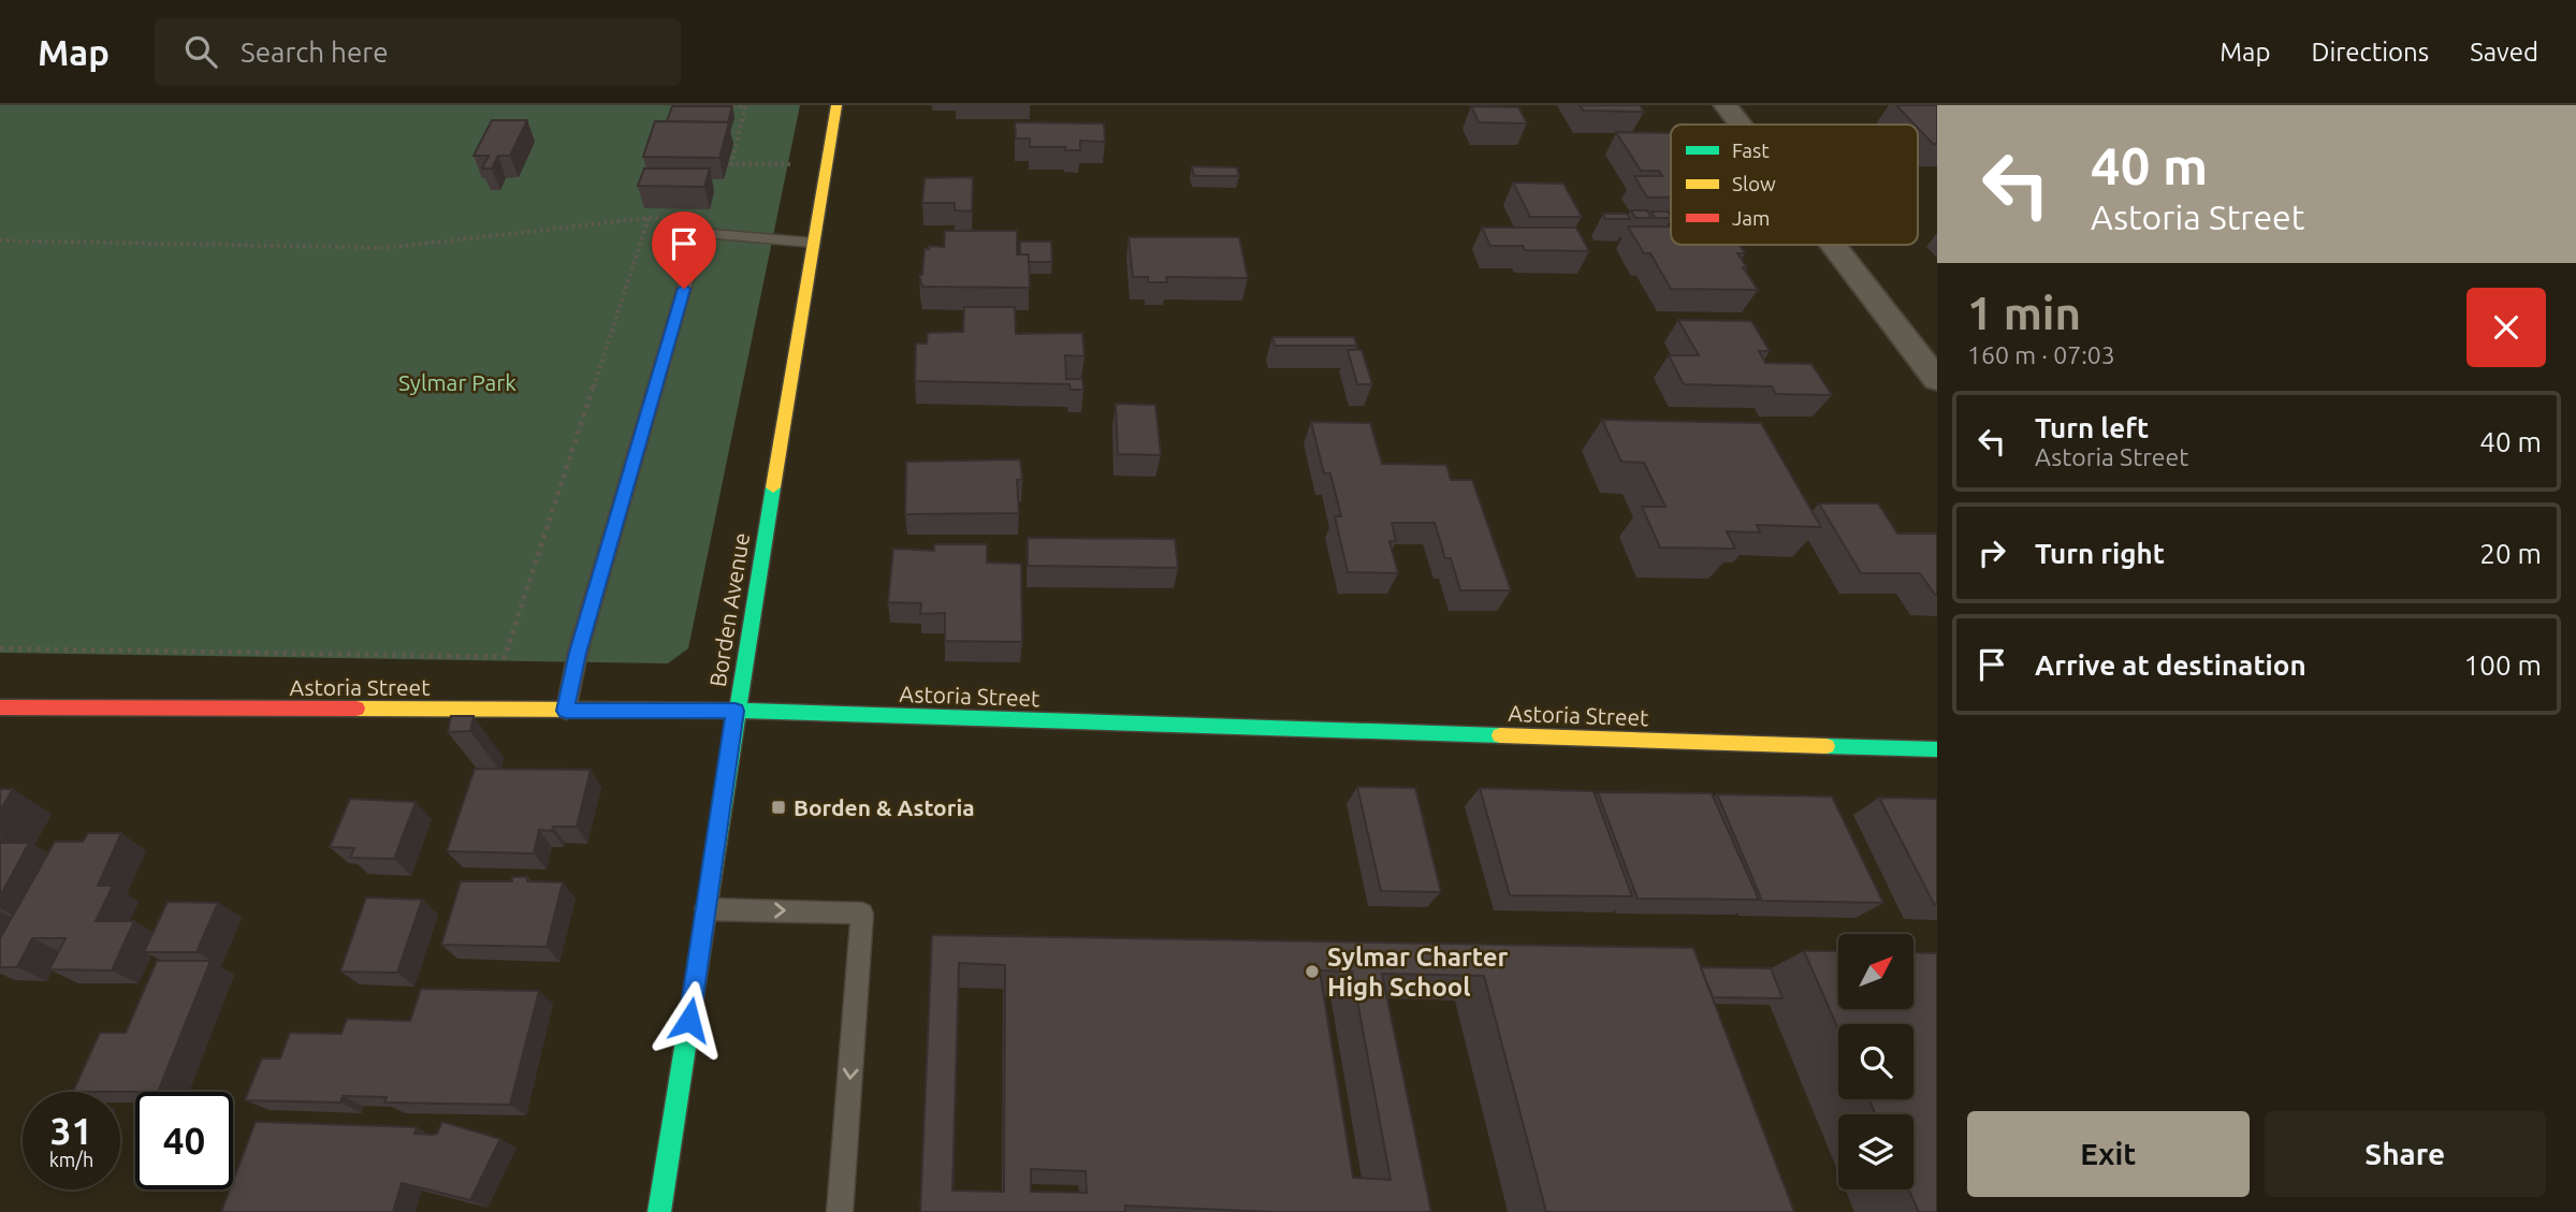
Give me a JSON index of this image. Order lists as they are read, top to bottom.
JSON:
{
  "streets": {
    "street": ["Borden Avenue", "Astoria Street"]
  },
  "crossings": [
    ["Borden Avenue", "Astoria Street"]
  ],
  "parks": ["Sylmar Park"],
  "places": {
    "transit": ["Borden & Astoria"],
    "other": ["Sylmar Charter High School"]
  },
  "legend": ["Fast", "Slow", "Jam"],
  "north": "top right",
  "page": {
    "header": "Map",
    "search": "Search here",
    "nav": ["Map", "Directions", "Saved"],
    "turn": ["40 m", "Astoria Street"],
    "heading": ["1 min", "160 m · 07:03"],
    "list": [
      {
        "name": "Turn left",
        "note": "Astoria Street",
        "value": "40 m"
      },
      {
        "name": "Turn right",
        "value": "20 m"
      },
      {
        "name": "Arrive at destination",
        "value": "100 m"
      }
    ],
    "speed": "31 km/h",
    "limit": "40",
    "buttons": ["Exit", "Share"]
  }
}
